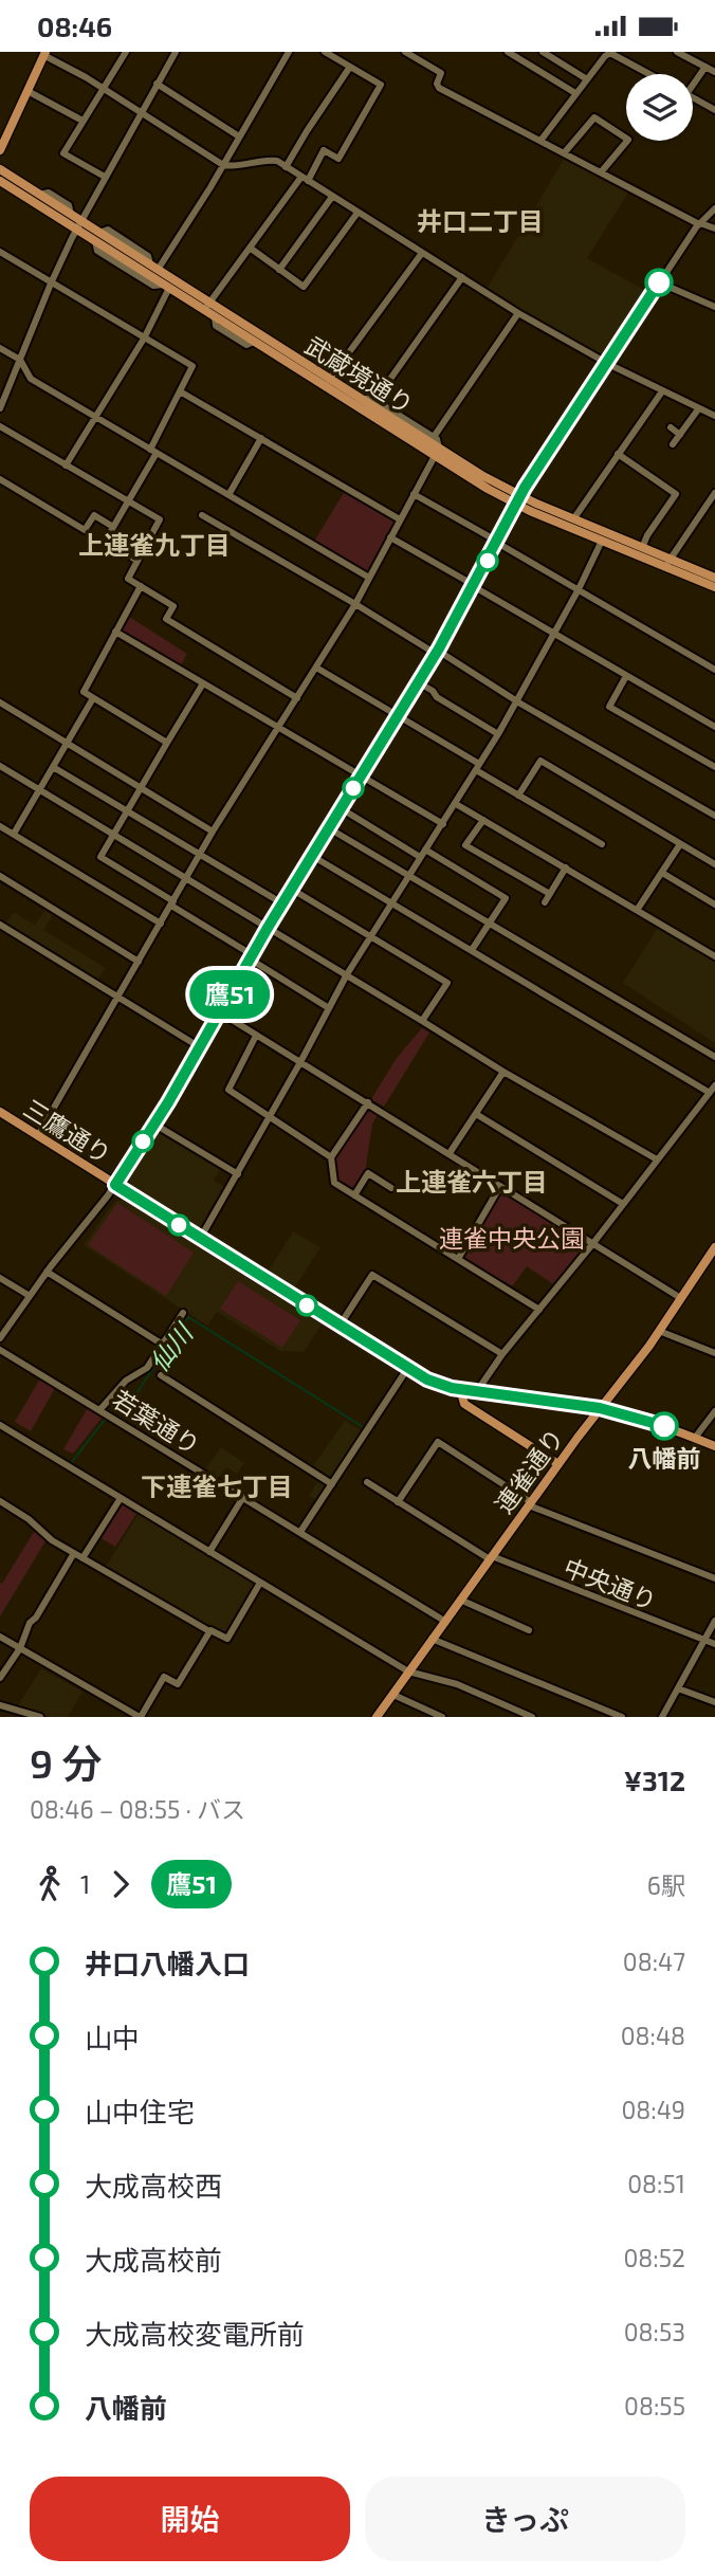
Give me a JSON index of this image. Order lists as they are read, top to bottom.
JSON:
{
  "streets": {
    "main road": ["武蔵境通り", "三鷹通り", "連雀通り"],
    "street": ["若葉通り", "中央通り"]
  },
  "crossings": [
    ["三鷹通り", "連雀通り"],
    ["若葉通り", "連雀通り"],
    ["連雀通り", "中央通り"]
  ],
  "districts": [
    "井口二丁目",
    "上連雀九丁目",
    "上連雀六丁目",
    "下連雀七丁目"
  ],
  "water": ["仙川"],
  "parks": ["連雀中央公園"],
  "places": ["八幡前"],
  "lines": ["bus line 鷹51"],
  "page": {
    "status": "08:46",
    "on_map": "鷹51",
    "heading": ["9 分", "08:46 – 08:55 · バス", "¥312"],
    "legs": ["1", "鷹51", "6駅"],
    "list": [
      {
        "name": "井口八幡入口",
        "value": "08:47"
      },
      {
        "name": "山中",
        "value": "08:48"
      },
      {
        "name": "山中住宅",
        "value": "08:49"
      },
      {
        "name": "大成高校西",
        "value": "08:51"
      },
      {
        "name": "大成高校前",
        "value": "08:52"
      },
      {
        "name": "大成高校変電所前",
        "value": "08:53"
      },
      {
        "name": "八幡前",
        "value": "08:55"
      }
    ],
    "buttons": ["開始", "きっぷ"]
  }
}
